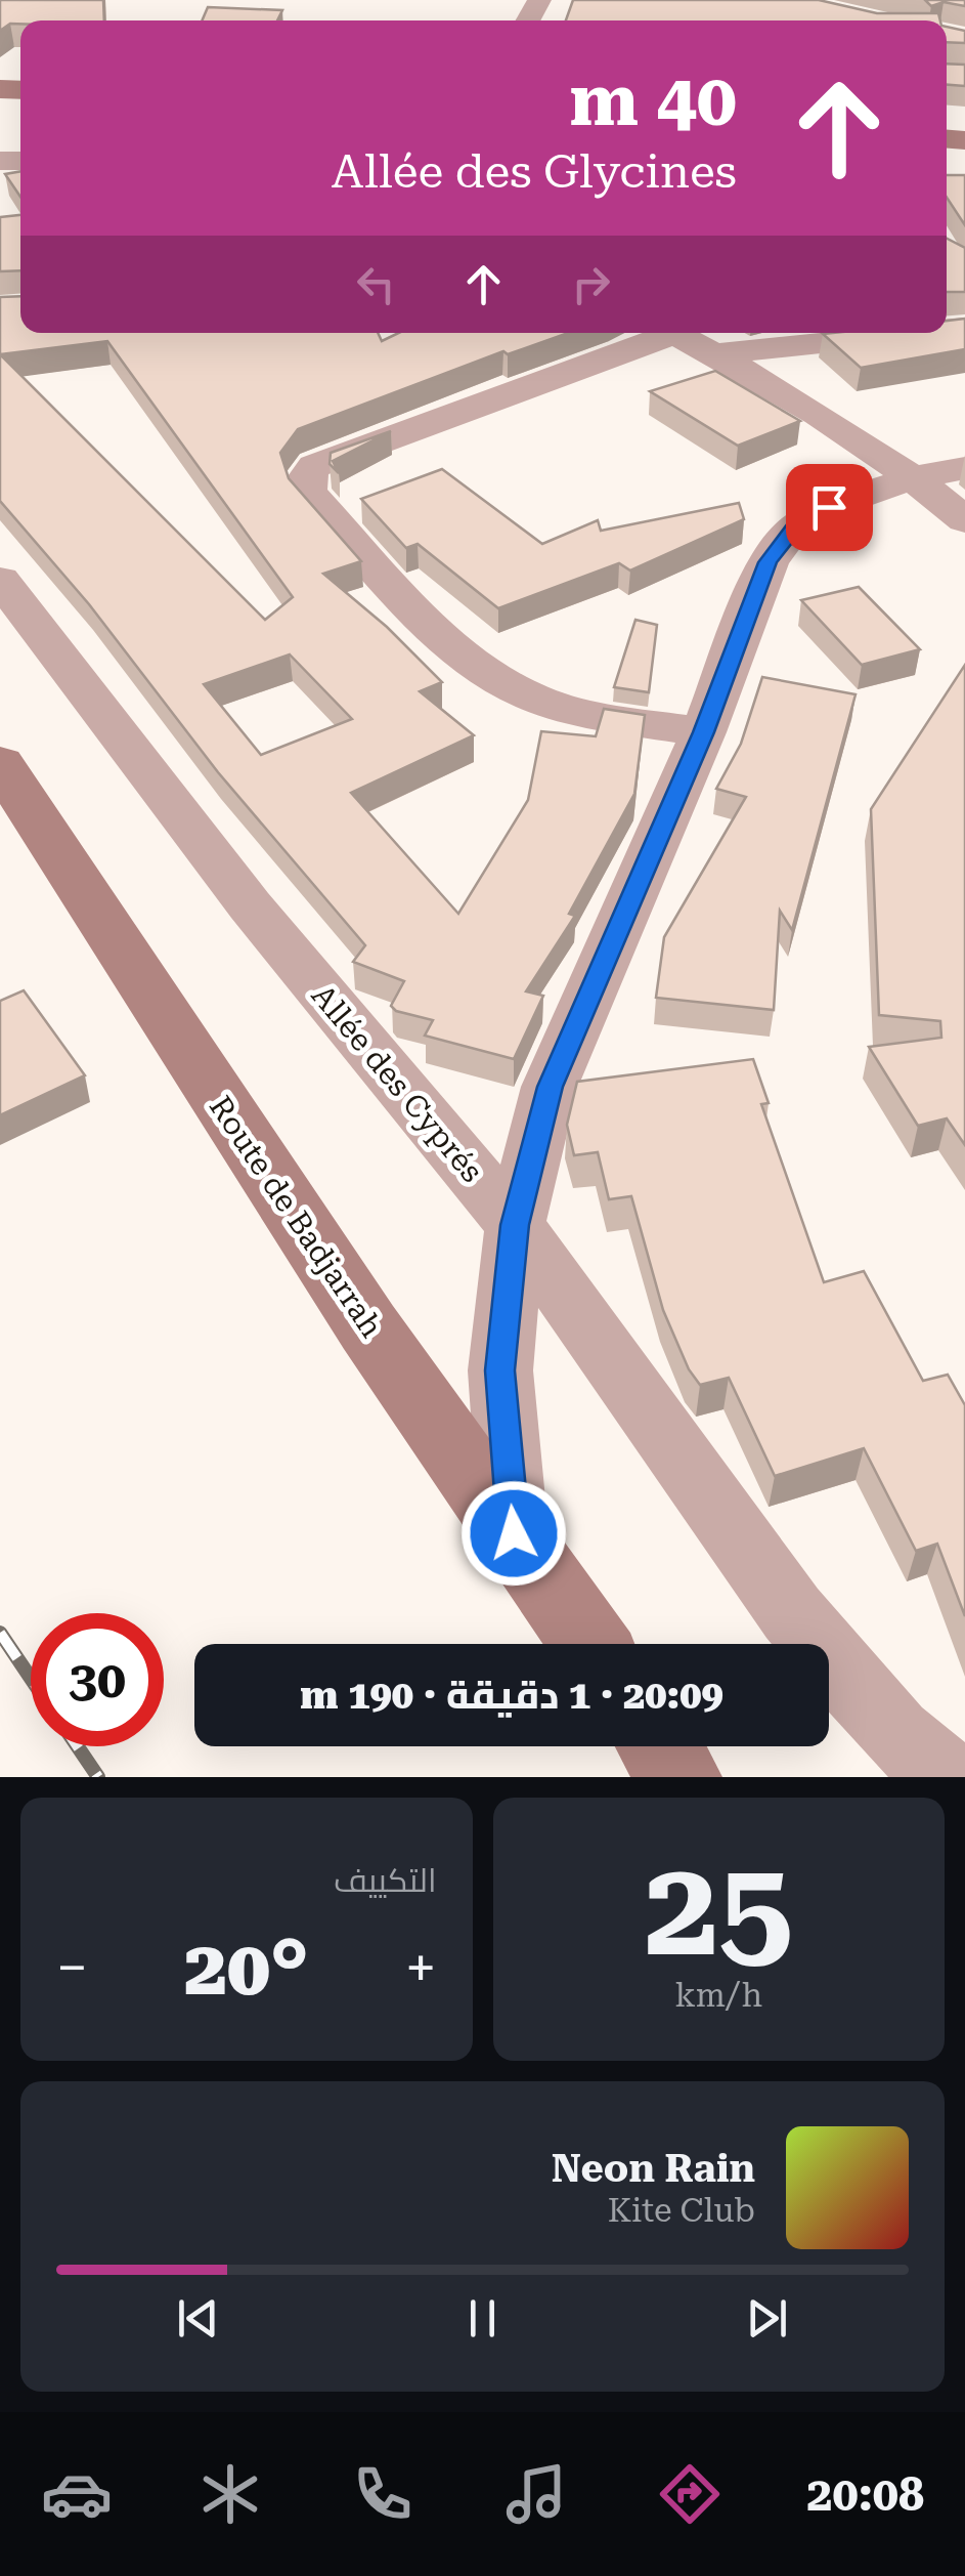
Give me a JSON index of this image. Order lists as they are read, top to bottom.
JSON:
{
  "streets": {
    "main road": ["Route de Badjarrah"],
    "street": ["Allée des Cyprés"]
  },
  "page": {
    "turn": ["40 m", "Allée des Glycines"],
    "limit": "30",
    "trip": "20:09 · 1 دقيقة · 190 m",
    "tile": [
      ["25", "km/h"],
      "التكييف"
    ],
    "heat": ["−", "20°", "+"],
    "song": ["Neon Rain", "Kite Club"],
    "tabs": "20:08"
  }
}
